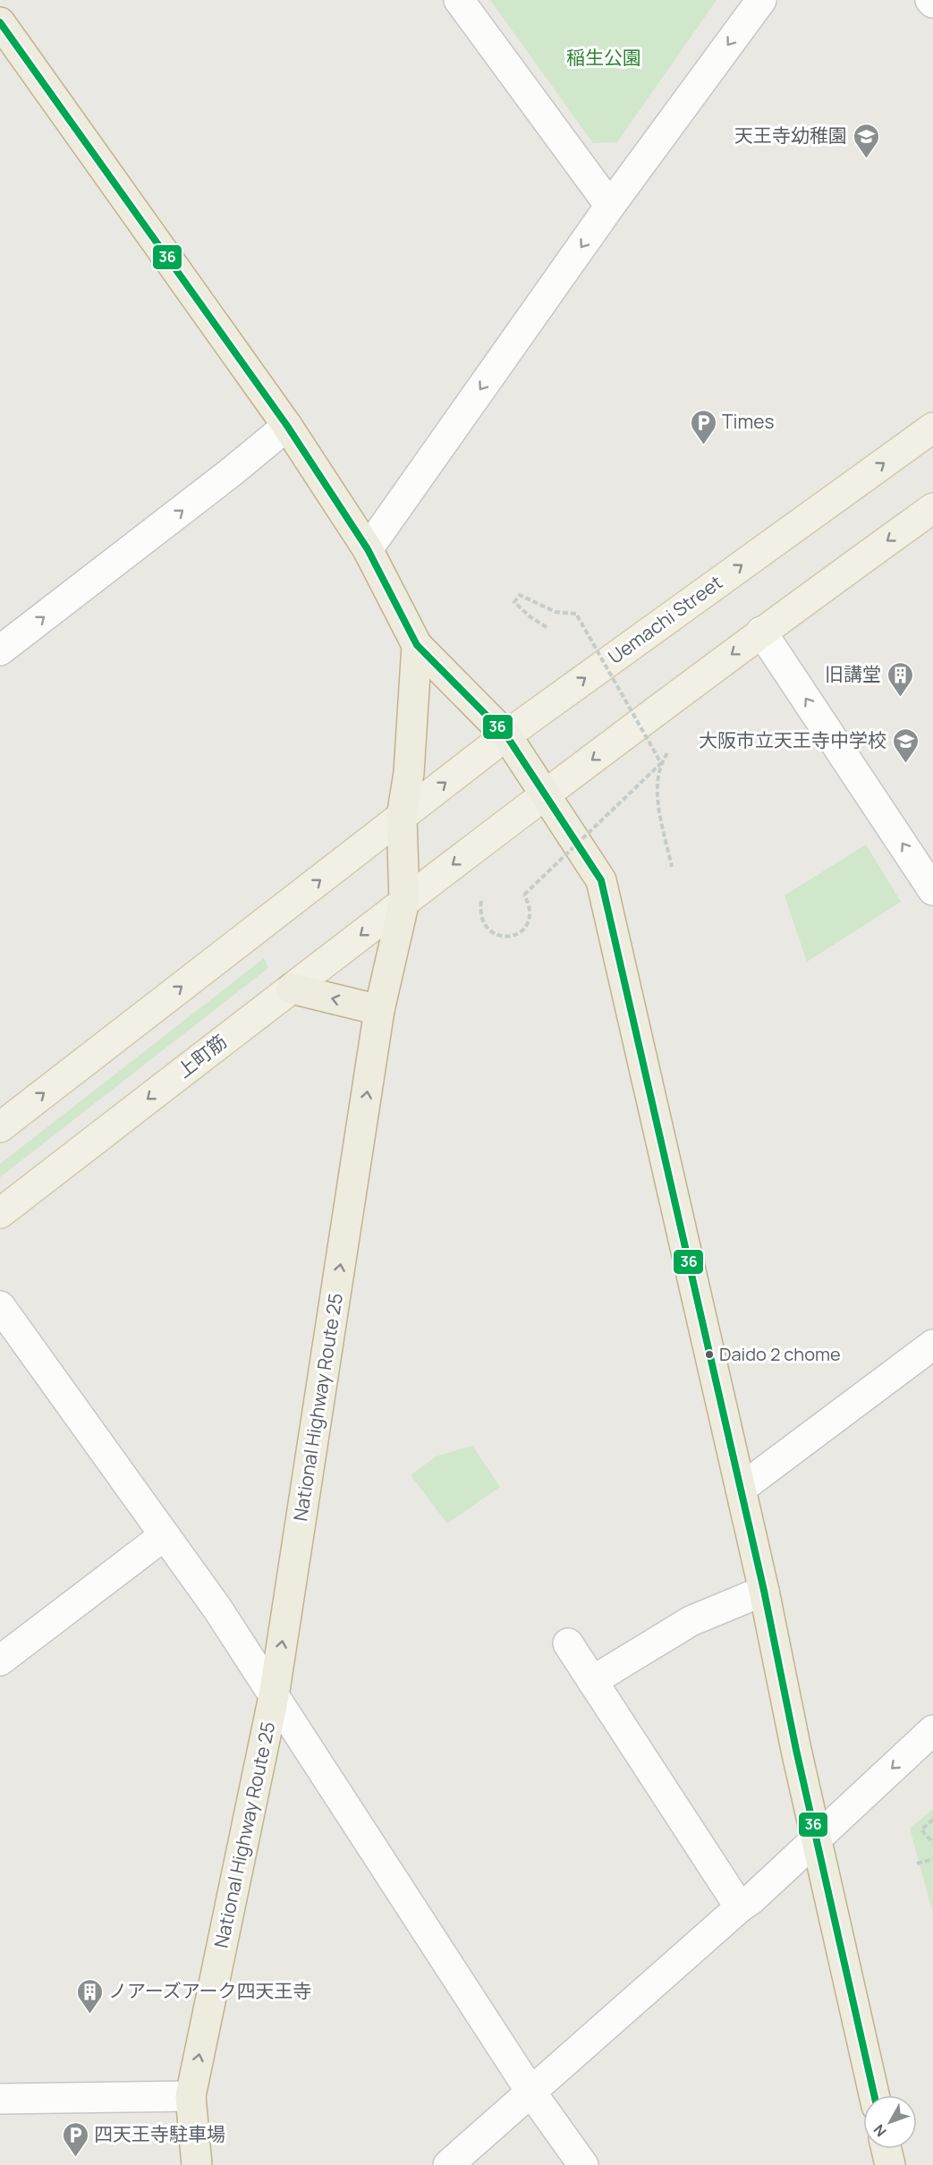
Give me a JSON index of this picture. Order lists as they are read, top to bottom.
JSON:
{
  "streets": {
    "highway": ["National Highway Route 25"],
    "main road": ["Uemachi Street", "上町筋"]
  },
  "crossings": [
    ["Uemachi Street", "National Highway Route 25"],
    ["上町筋", "National Highway Route 25"]
  ],
  "one_way": ["National Highway Route 25"],
  "parks": ["稲生公園"],
  "places": {
    "school or university": ["天王寺幼稚園", "大阪市立天王寺中学校"],
    "parking": ["Times", "四天王寺駐車場"],
    "building": ["旧講堂", "ノアーズアーク四天王寺"],
    "other": ["Daido 2 chome"]
  },
  "lines": ["transit line 36"],
  "north": "bottom left"
}
